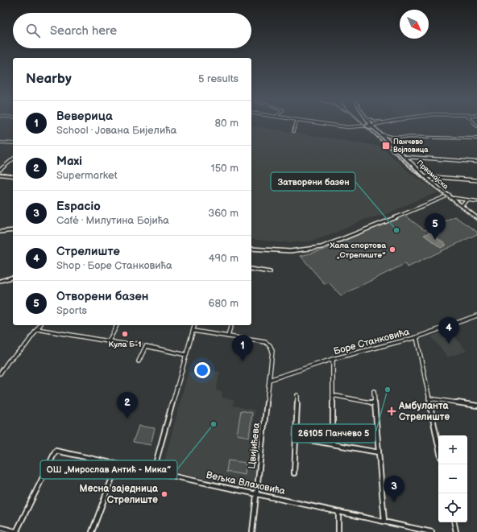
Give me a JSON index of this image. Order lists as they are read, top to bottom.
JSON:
{
  "streets": {
    "main road": ["Првомајска"],
    "street": ["Боре Станковића", "Цвијићева", "Вељка Влаховића"]
  },
  "crossings": [
    ["Боре Станковића", "Цвијићева"],
    ["Цвијићева", "Вељка Влаховића"]
  ],
  "places": {
    "transit": ["Панчево Војловица"],
    "other": [
      "Затворени базен",
      "Хала спортова „Стрелиште”",
      "Кула Б-1",
      "26105 Панчево 5",
      "ОШ „Мирослав Антић - Мика”",
      "Месна заједница Стрелиште"
    ],
    "health": ["Амбуланта Стрелиште"]
  },
  "north": "bottom right",
  "page": {
    "search": "Search here",
    "heading": ["Nearby", "5 results"],
    "list": [
      {
        "mark": "1",
        "name": "Веверица",
        "note": "School · Јована Бијелића",
        "value": "80 m"
      },
      {
        "mark": "2",
        "name": "Maxi",
        "note": "Supermarket",
        "value": "150 m"
      },
      {
        "mark": "3",
        "name": "Espacio",
        "note": "Café · Милутина Бојића",
        "value": "360 m"
      },
      {
        "mark": "4",
        "name": "Стрелиште",
        "note": "Shop · Боре Станковића",
        "value": "490 m"
      },
      {
        "mark": "5",
        "name": "Отворени базен",
        "note": "Sports",
        "value": "680 m"
      }
    ],
    "pins": [
      "5",
      "4",
      "1",
      "2",
      "3"
    ],
    "map_buttons": ["+", "−"]
  }
}
